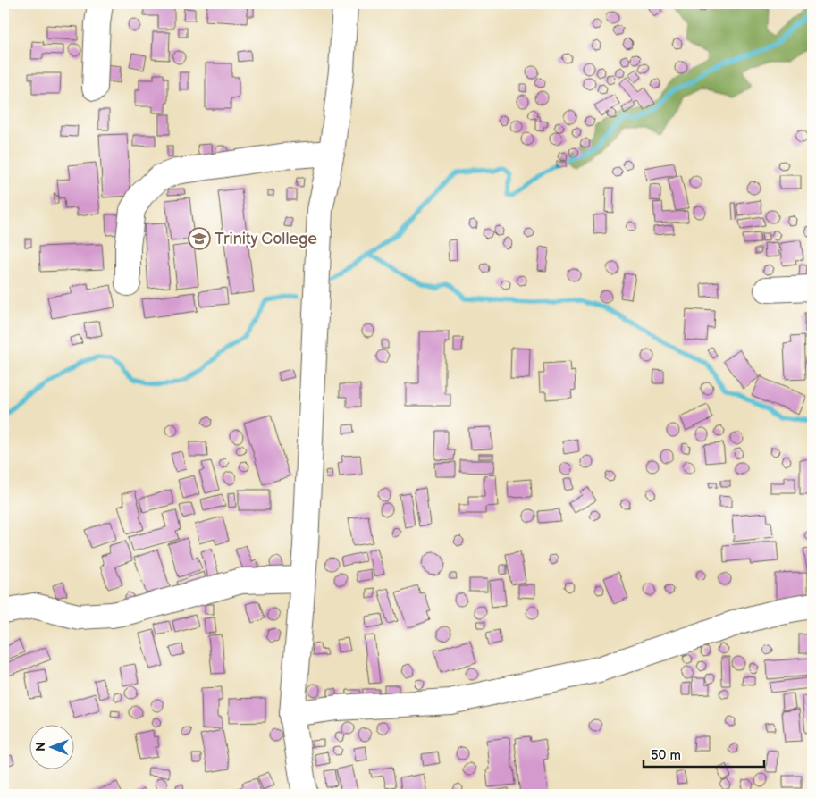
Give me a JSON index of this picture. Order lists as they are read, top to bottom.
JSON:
{
  "places": {
    "school or university": ["Trinity College"]
  },
  "scale_bar": "50 m",
  "north": "left"
}
